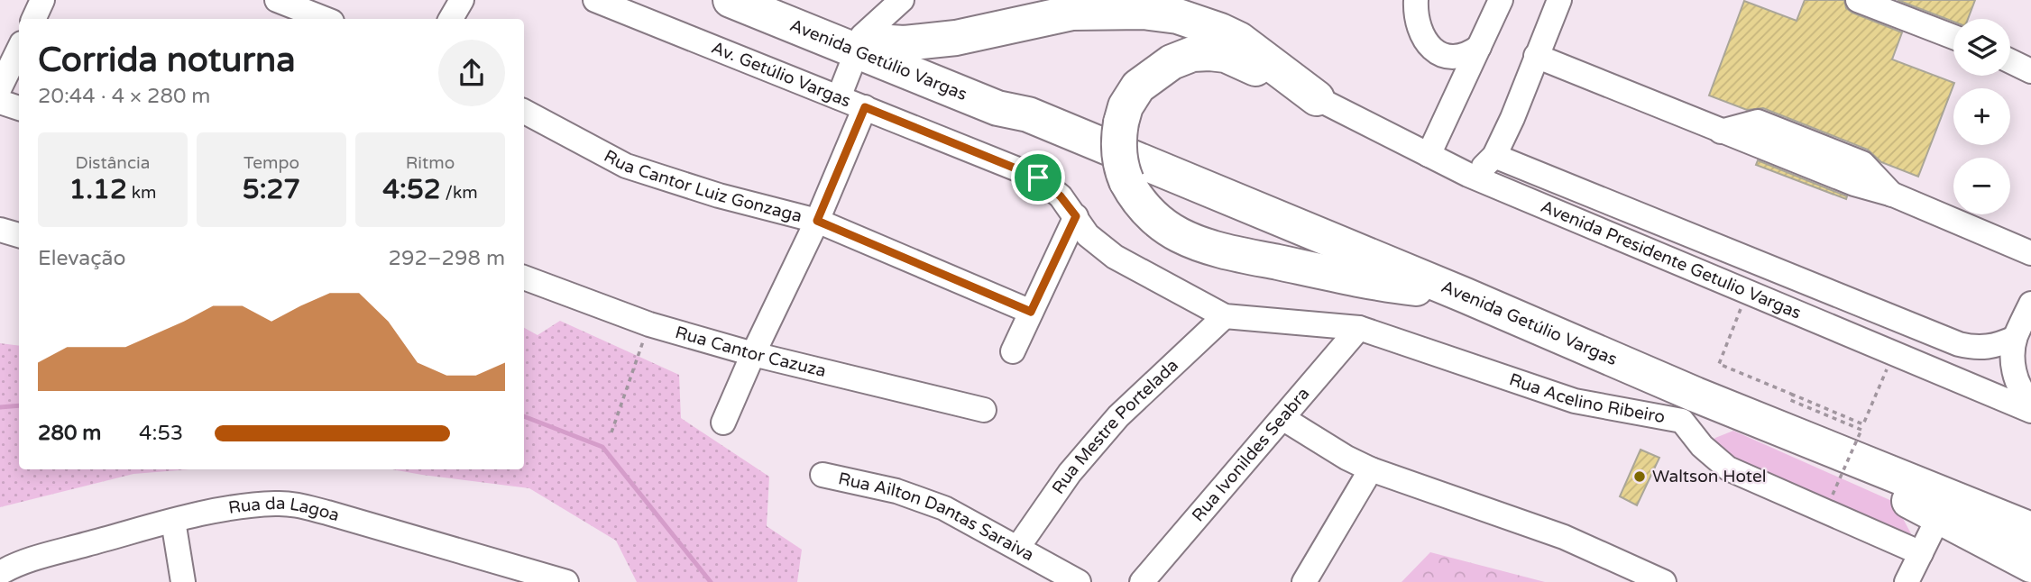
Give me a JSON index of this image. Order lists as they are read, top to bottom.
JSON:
{
  "streets": {
    "highway": ["Avenida Getúlio Vargas"],
    "street": [
      "Av. Getúlio Vargas",
      "Rua Cantor Luiz Gonzaga",
      "Avenida Presidente Getulio Vargas",
      "Rua Cantor Cazuza",
      "Rua Acelino Ribeiro",
      "Rua Mestre Portelada",
      "Rua Ivonildes Seabra",
      "Rua da Lagoa",
      "Rua Ailton Dantas Saraiva"
    ]
  },
  "crossings": [
    ["Avenida Getúlio Vargas", "Rua Acelino Ribeiro"],
    ["Av. Getúlio Vargas", "Rua Acelino Ribeiro"],
    ["Av. Getúlio Vargas", "Rua Mestre Portelada"],
    ["Rua Acelino Ribeiro", "Rua Mestre Portelada"],
    ["Rua Acelino Ribeiro", "Rua Ivonildes Seabra"],
    ["Rua Mestre Portelada", "Rua Ailton Dantas Saraiva"]
  ],
  "places": ["Waltson Hotel"],
  "page": {
    "map_buttons": ["+", "−"],
    "heading": ["Corrida noturna", "20:44 · 4 × 280 m"],
    "stats": [
      ["Distância", "1.12 km"],
      ["Tempo", "5:27"],
      ["Ritmo", "4:52 /km"]
    ],
    "chart": ["Elevação", "292–298 m"],
    "list": [
      {
        "name": "280 m",
        "note": "4:53"
      }
    ]
  }
}
